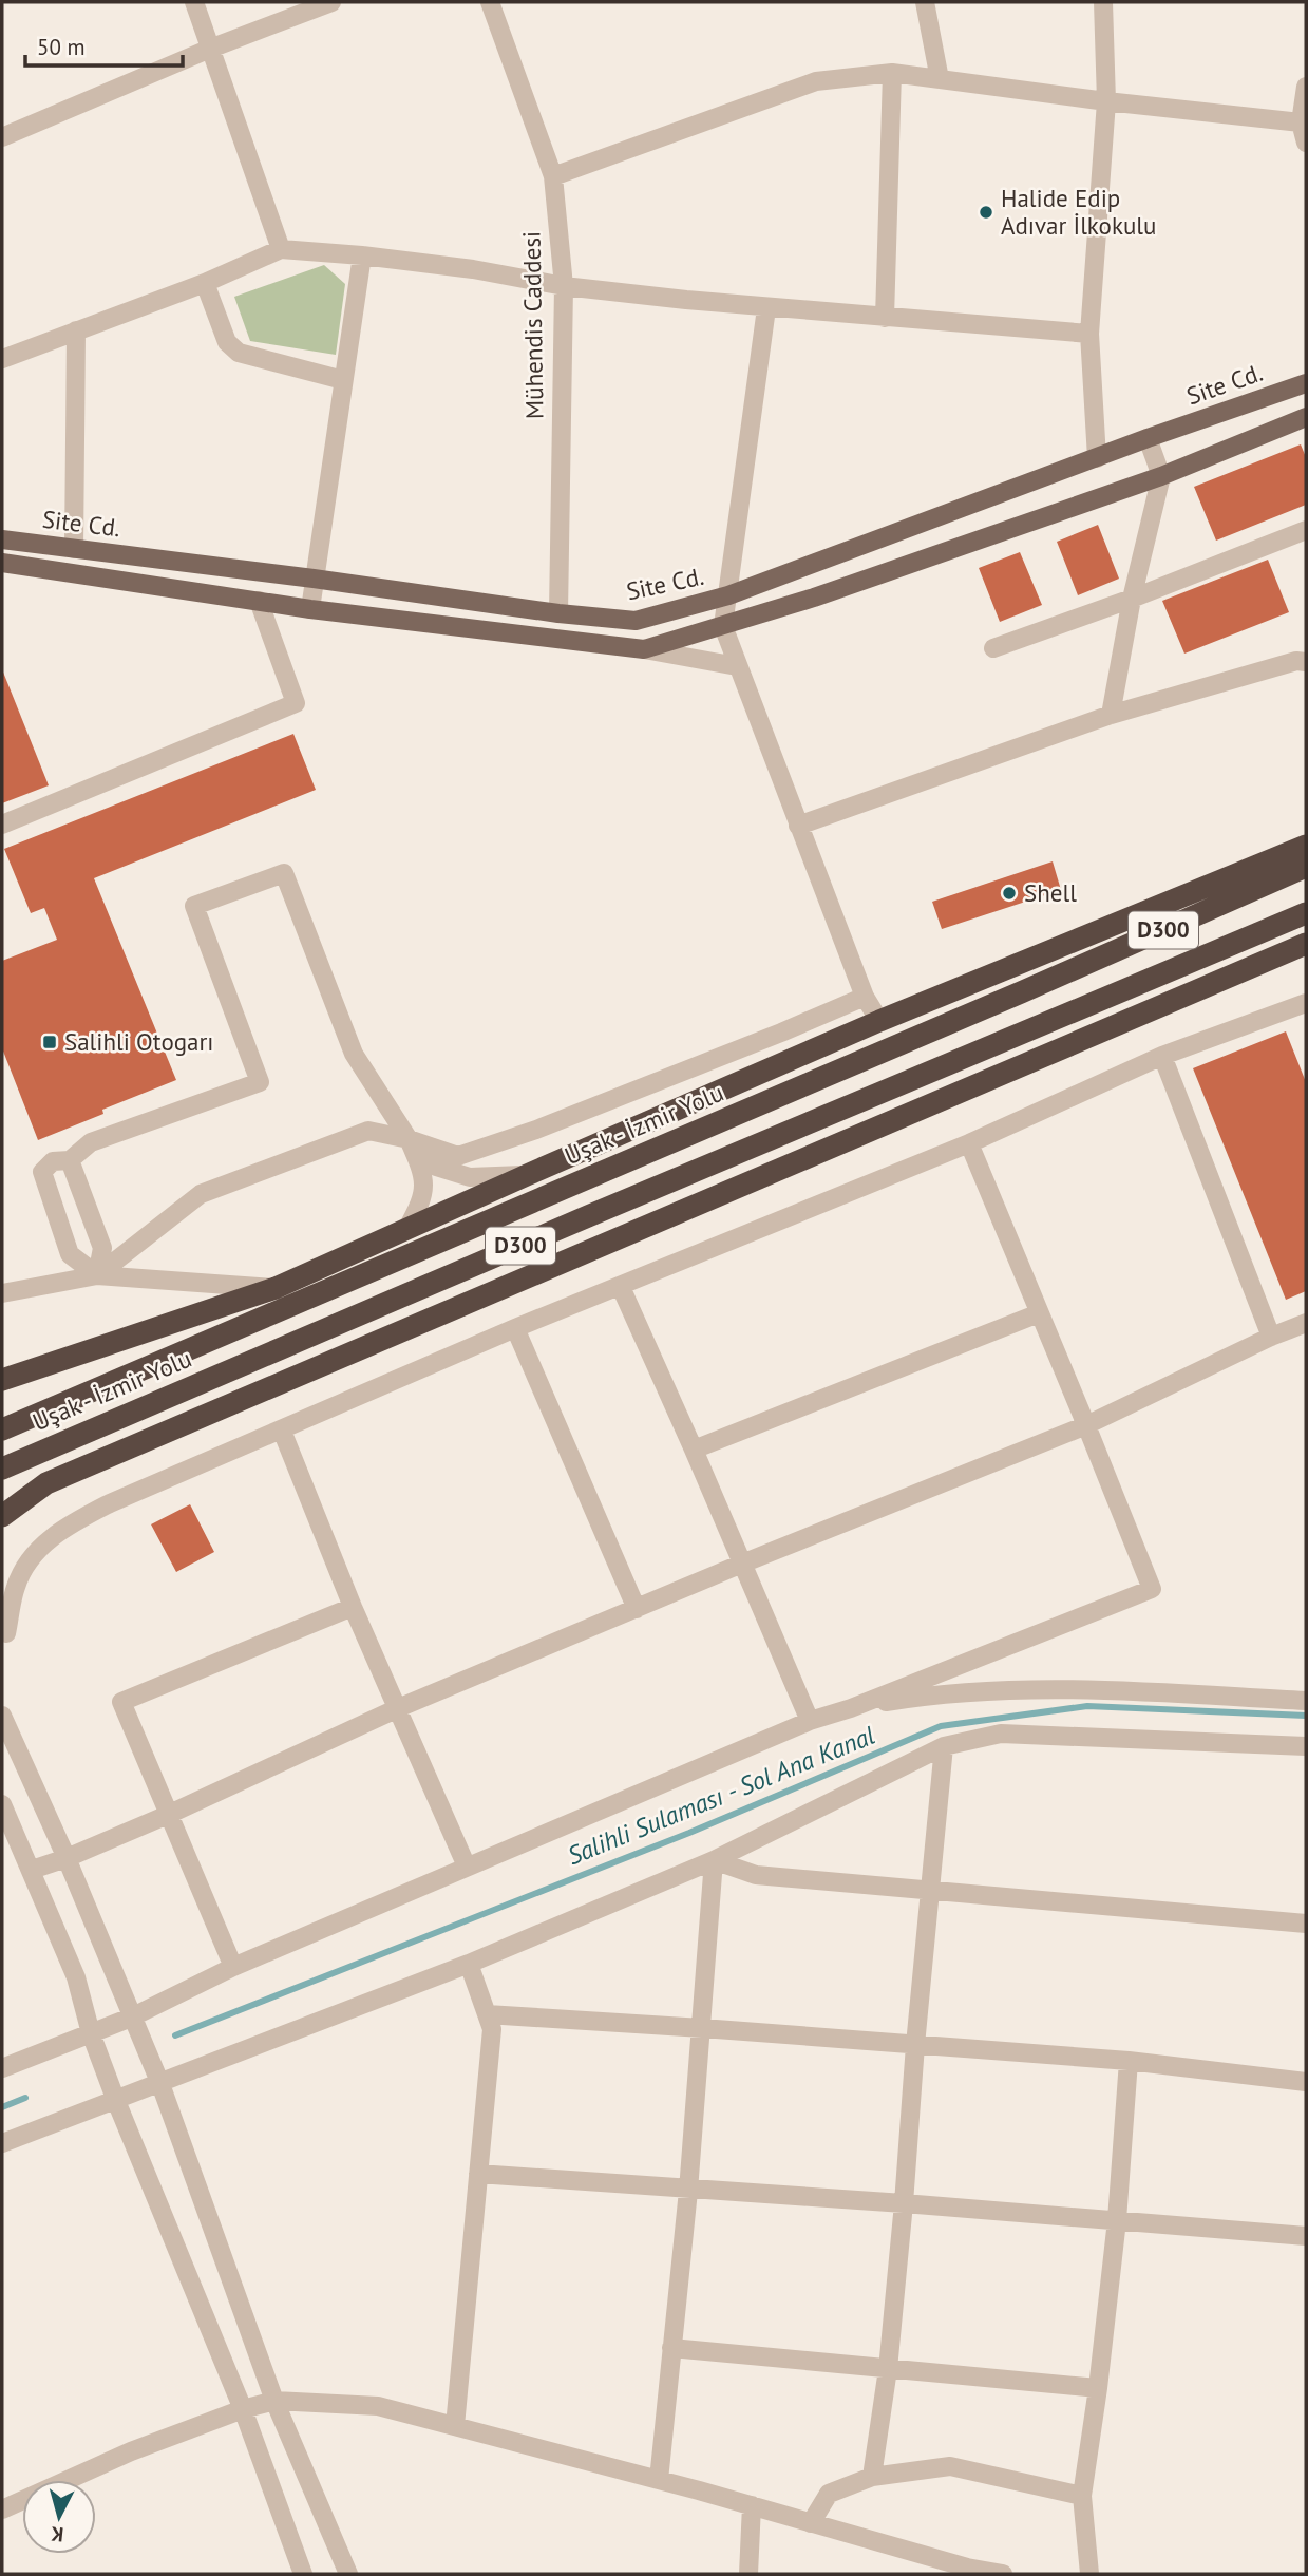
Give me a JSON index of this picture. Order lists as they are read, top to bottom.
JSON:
{
  "streets": {
    "highway": ["D300", "Uşak - İzmir Yolu"],
    "main road": ["Site Cd."],
    "street": ["Mühendis Caddesi"]
  },
  "crossings": [
    ["Mühendis Caddesi", "Site Cd."]
  ],
  "water": ["Salihli Sulaması - Sol Ana Kanal"],
  "places": {
    "other": ["Halide Edip Adıvar İlkokulu", "Shell"],
    "transit": ["Salihli Otogarı"]
  },
  "scale_bar": "50 m",
  "north": "bottom"
}
